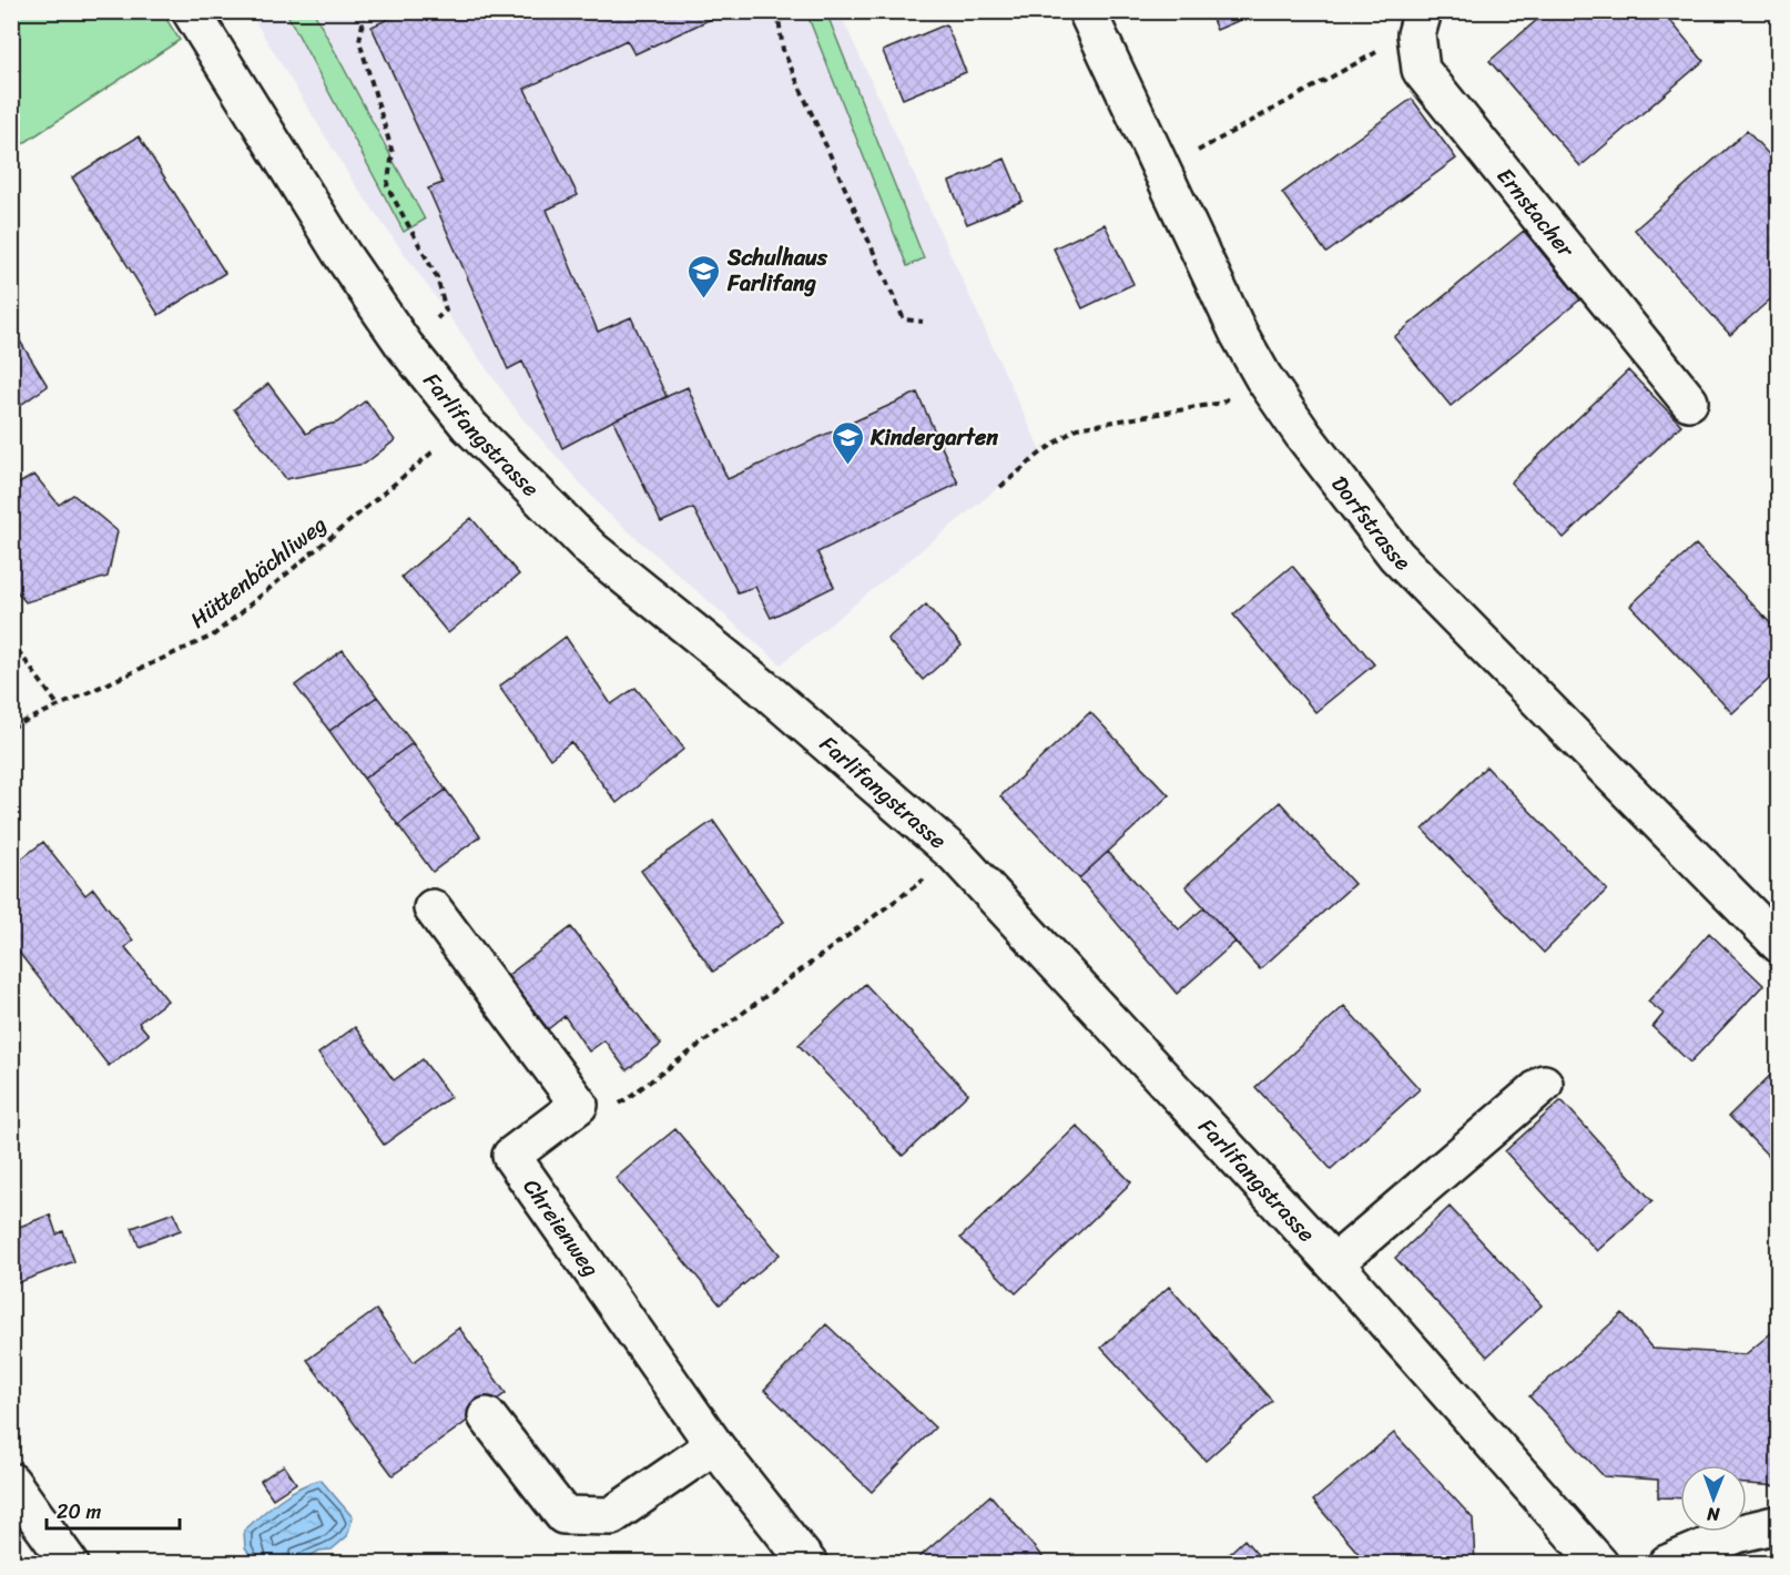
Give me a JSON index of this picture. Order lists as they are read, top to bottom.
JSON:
{
  "streets": {
    "street": [
      "Ernstacher",
      "Farlifangstrasse",
      "Dorfstrasse",
      "Chreienweg"
    ],
    "path": ["Hüttenbächliweg"]
  },
  "places": {
    "school or university": ["Schulhaus Farlifang", "Kindergarten"]
  },
  "scale_bar": "20 m",
  "north": "bottom"
}
